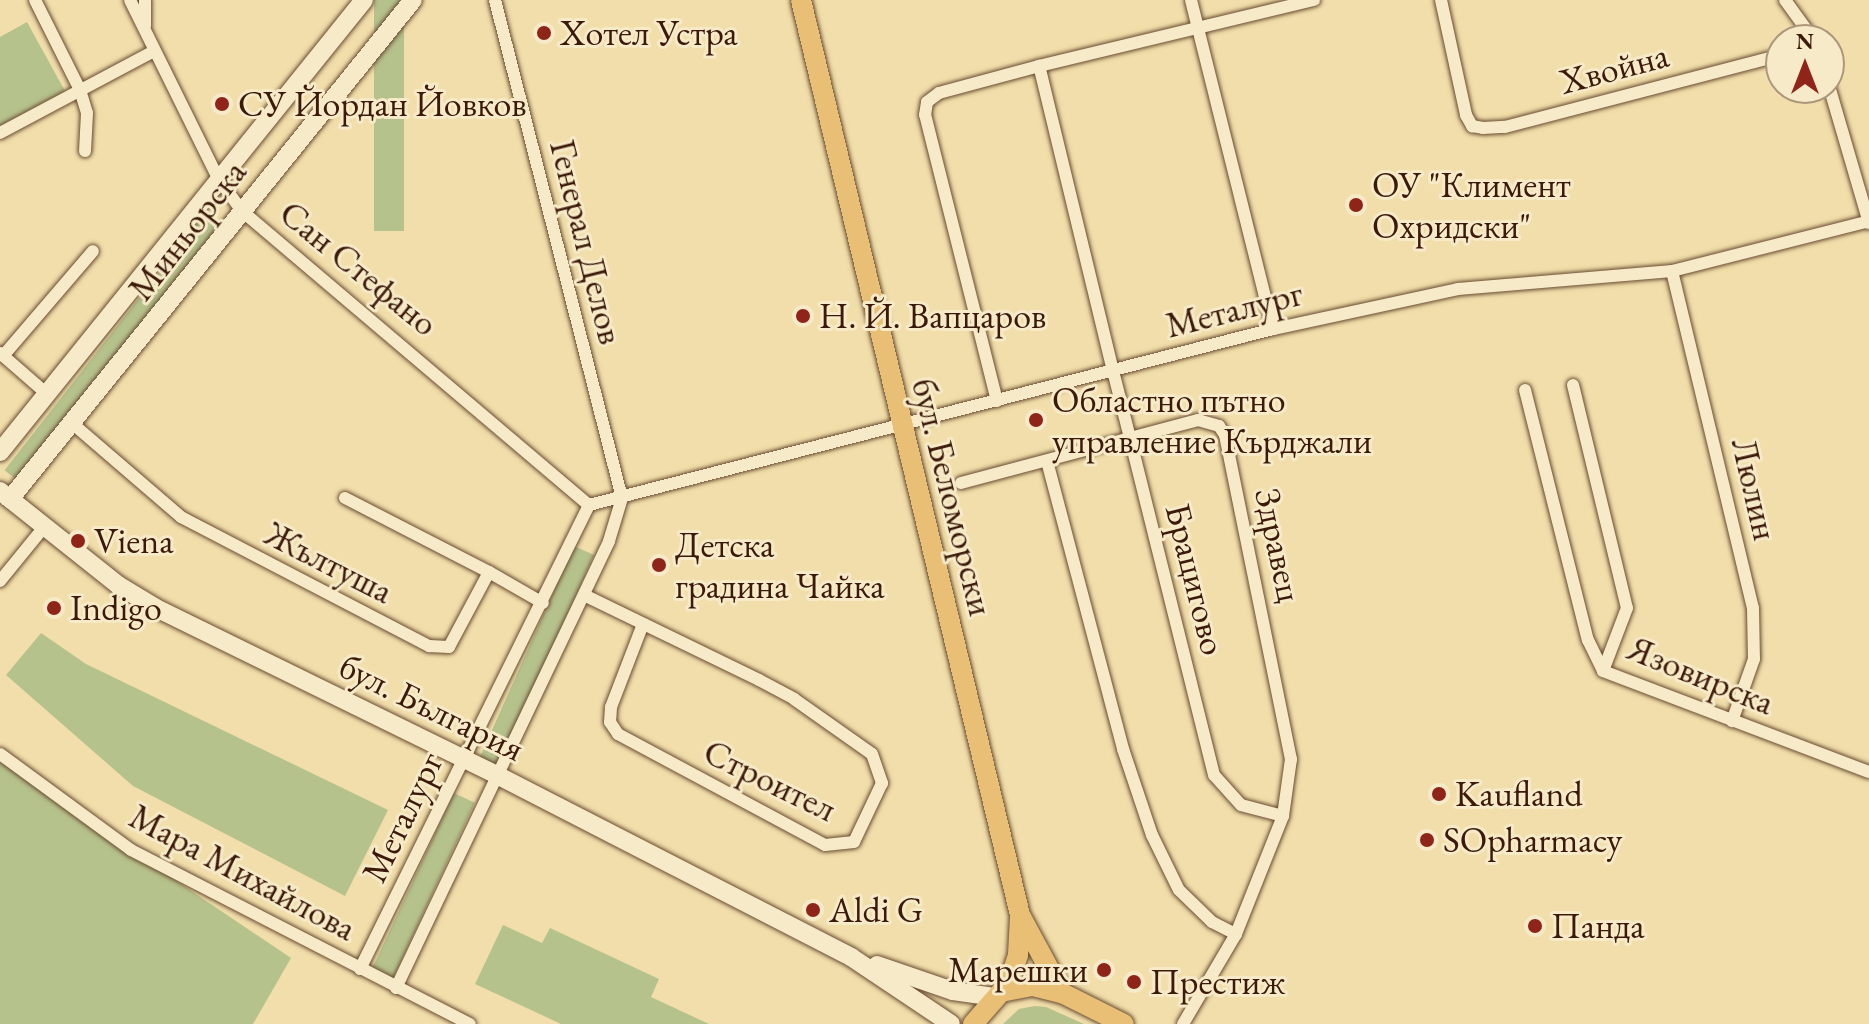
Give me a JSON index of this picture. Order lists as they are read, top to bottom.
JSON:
{
  "streets": {
    "main road": ["Миньорска", "бул. Беломорски", "бул. България"],
    "street": [
      "Хвойна",
      "Генерал Делов",
      "Сан Стефано",
      "Металург",
      "Люлин",
      "Здравец",
      "Жълтуша",
      "Брацигово",
      "Язовирска",
      "Строител",
      "Мара Михайлова"
    ]
  },
  "crossings": [
    ["Миньорска", "Сан Стефано"],
    ["Миньорска", "Жълтуша"],
    ["Миньорска", "бул. България"],
    ["Генерал Делов", "Металург"],
    ["Сан Стефано", "Металург"],
    ["Металург", "Люлин"],
    ["Металург", "бул. Беломорски"],
    ["Металург", "Брацигово"],
    ["Металург", "бул. България"],
    ["Металург", "Строител"],
    ["Металург", "Мара Михайлова"],
    ["Люлин", "Язовирска"],
    ["бул. Беломорски", "бул. България"],
    ["Здравец", "Брацигово"]
  ],
  "places": [
    "Хотел Устра",
    "СУ Йордан Йовков",
    "ОУ \"Климент Охридски\"",
    "Н. Й. Вапцаров",
    "Областно пътно управление Кърджали",
    "Viena",
    "Детска градина Чайка",
    "Indigo",
    "Kaufland",
    "SOpharmacy",
    "Aldi G",
    "Панда",
    "Марешки",
    "Престиж"
  ],
  "north": "top"
}
